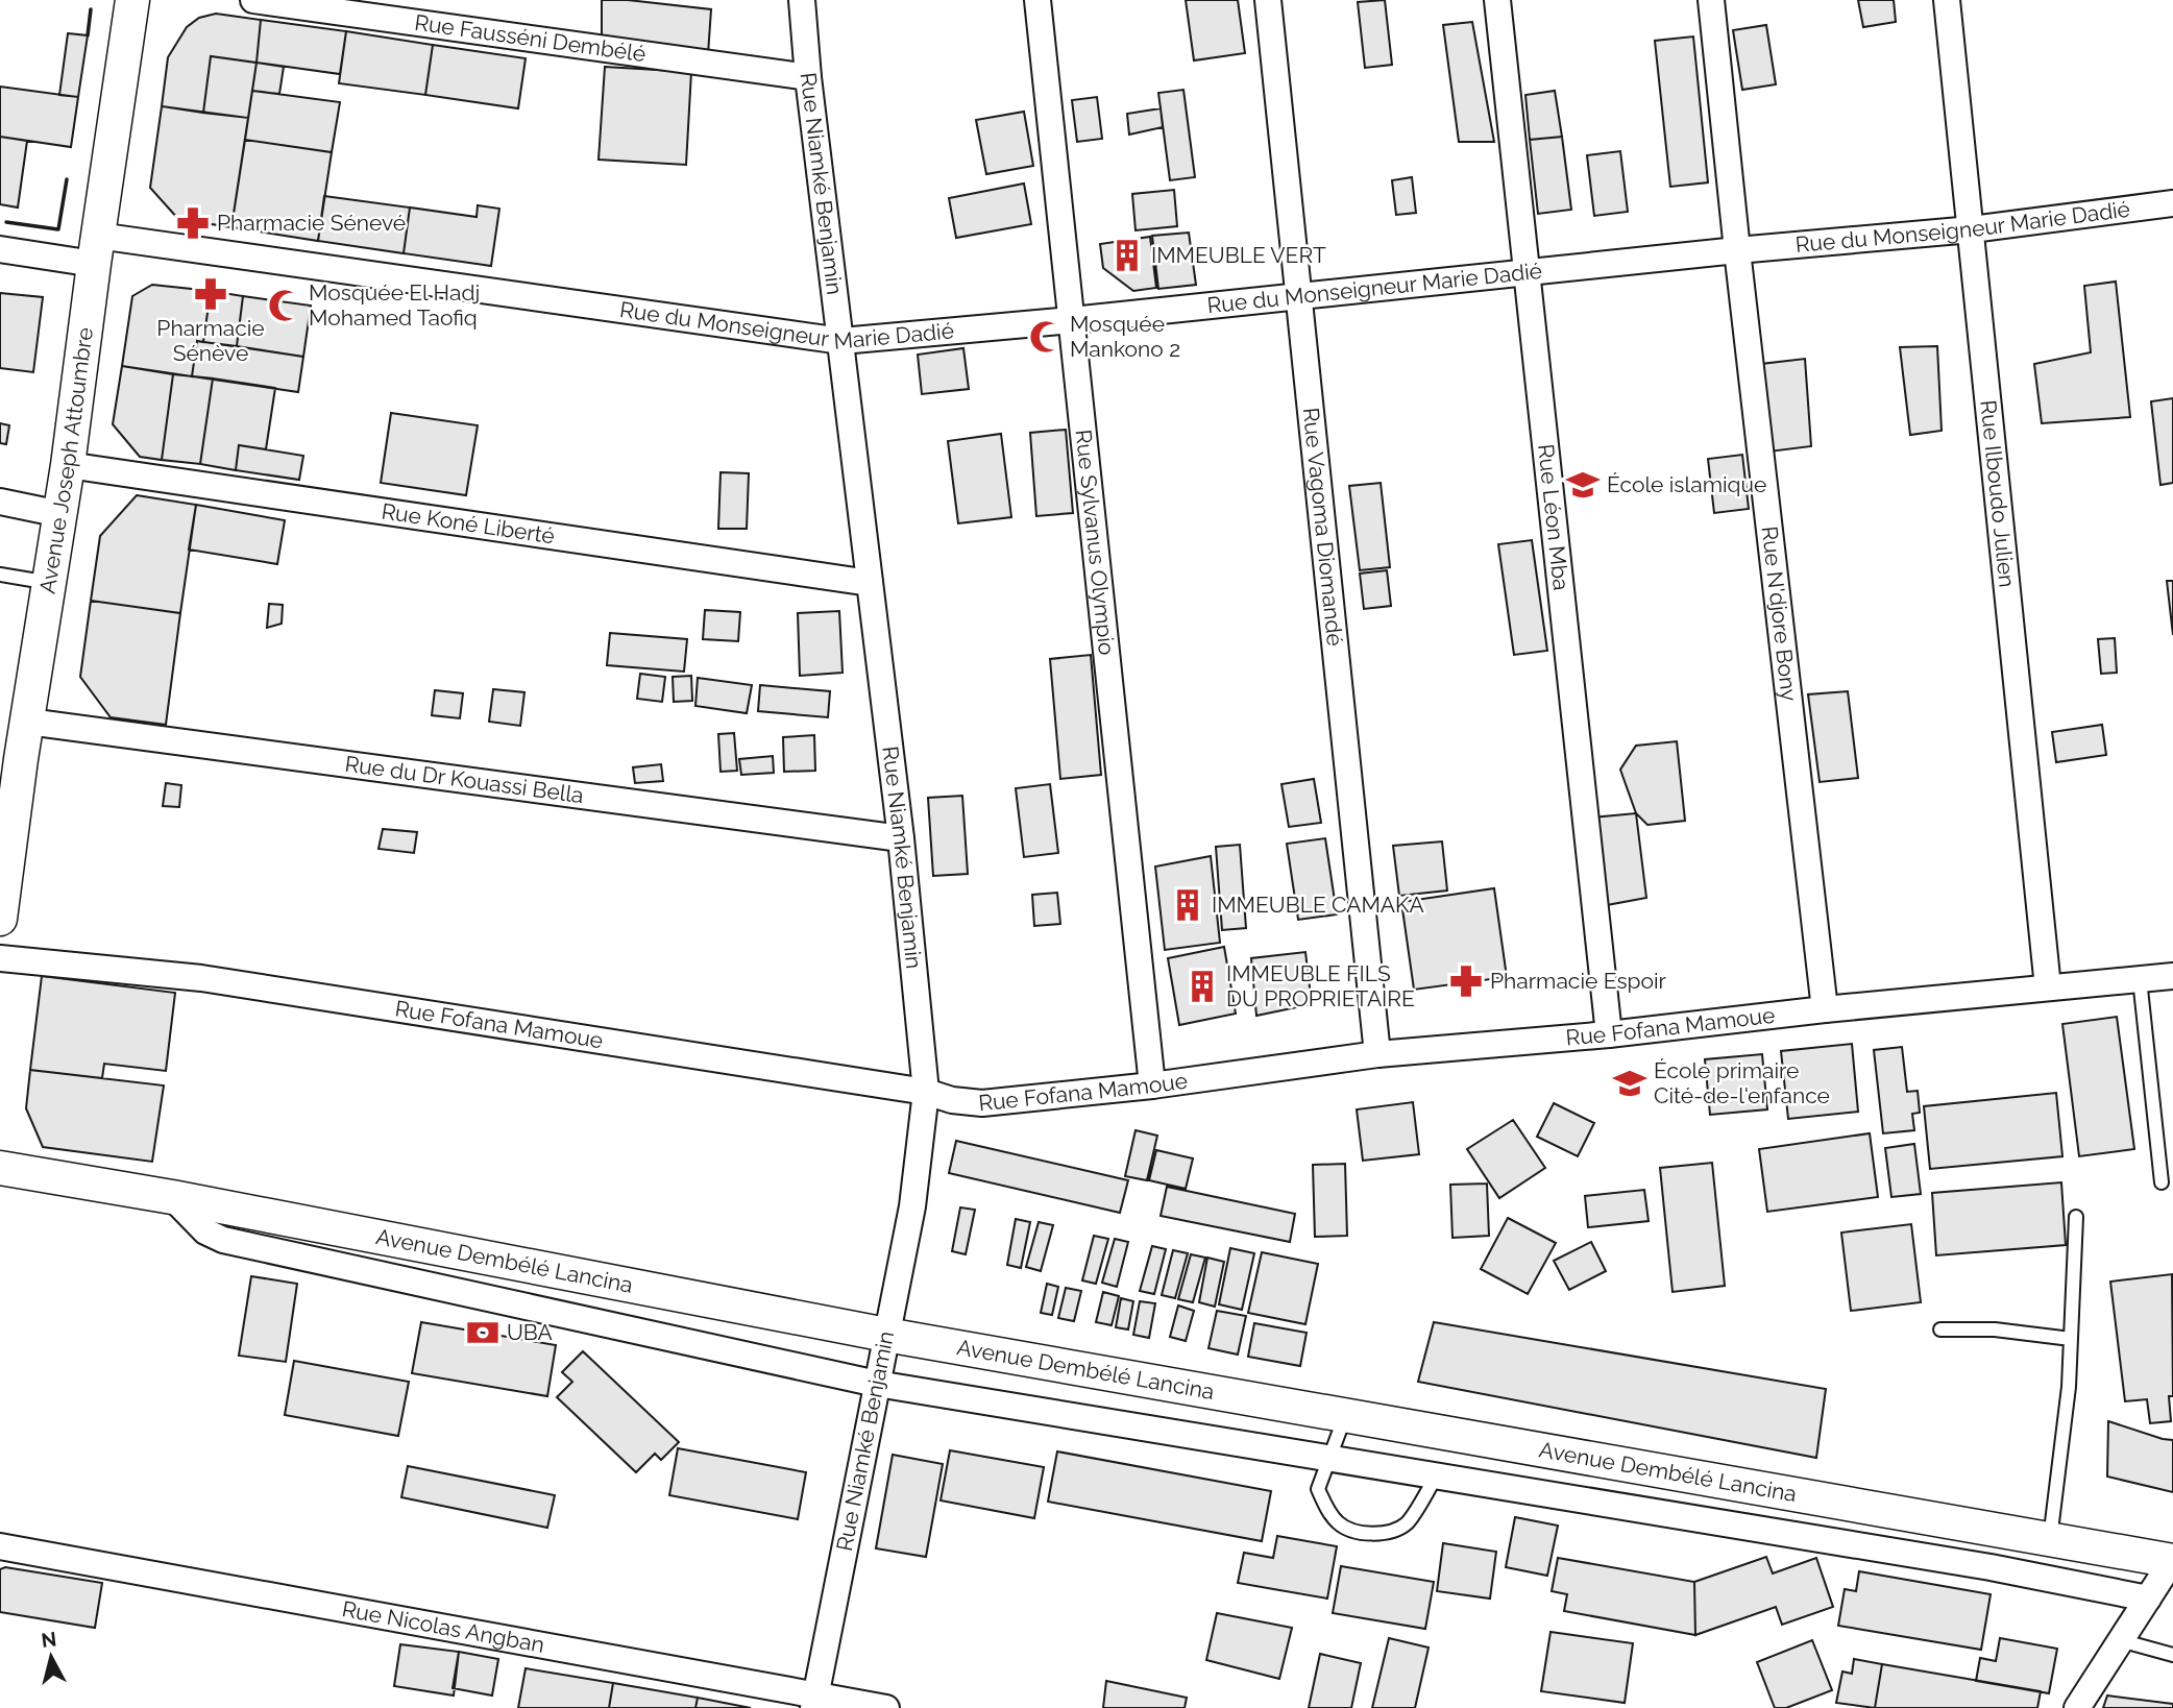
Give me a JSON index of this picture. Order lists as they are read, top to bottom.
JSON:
{
  "streets": {
    "street": [
      "Rue Fausséni Dembélé",
      "Rue Niamké Benjamin",
      "Rue du Monseigneur Marie Dadié",
      "Avenue Joseph Attoumbre",
      "Rue Ilboudo Julien",
      "Rue Léon Mba",
      "Rue Koné Liberté",
      "Rue Vagoma Diomandé",
      "Rue Sylvanus Olympio",
      "Rue N'djore Bony",
      "Rue du Dr Kouassi Bella",
      "Rue Fofana Mamoue",
      "Avenue Dembélé Lancina",
      "Rue Nicolas Angban"
    ]
  },
  "crossings": [
    ["Rue Fausséni Dembélé", "Rue Niamké Benjamin"],
    ["Rue Niamké Benjamin", "Rue du Monseigneur Marie Dadié"],
    ["Rue Niamké Benjamin", "Rue Koné Liberté"],
    ["Rue Niamké Benjamin", "Rue du Dr Kouassi Bella"],
    ["Rue Niamké Benjamin", "Rue Fofana Mamoue"],
    ["Rue Niamké Benjamin", "Avenue Dembélé Lancina"],
    ["Rue Niamké Benjamin", "Rue Nicolas Angban"],
    ["Rue du Monseigneur Marie Dadié", "Avenue Joseph Attoumbre"],
    ["Rue du Monseigneur Marie Dadié", "Rue Ilboudo Julien"],
    ["Rue du Monseigneur Marie Dadié", "Rue Léon Mba"],
    ["Rue du Monseigneur Marie Dadié", "Rue Vagoma Diomandé"],
    ["Rue du Monseigneur Marie Dadié", "Rue Sylvanus Olympio"],
    ["Rue du Monseigneur Marie Dadié", "Rue N'djore Bony"],
    ["Avenue Joseph Attoumbre", "Rue Koné Liberté"],
    ["Avenue Joseph Attoumbre", "Rue du Dr Kouassi Bella"],
    ["Rue Ilboudo Julien", "Rue Fofana Mamoue"],
    ["Rue Léon Mba", "Rue Fofana Mamoue"],
    ["Rue Vagoma Diomandé", "Rue Fofana Mamoue"],
    ["Rue Sylvanus Olympio", "Rue Fofana Mamoue"],
    ["Rue N'djore Bony", "Rue Fofana Mamoue"]
  ],
  "places": {
    "pharmacy": ["Pharmacie Sénevé", "Pharmacie Sénève", "Pharmacie Espoir"],
    "building": ["IMMEUBLE VERT", "IMMEUBLE CAMAKA", "IMMEUBLE FILS DU PROPRIETAIRE"],
    "mosque": ["Mosquée El Hadj Mohamed Taofiq", "Mosquée Mankono 2"],
    "school or university": ["École islamique", "École primaire Cité-de-l'enfance"],
    "bank": ["UBA"]
  },
  "north": "top"
}
